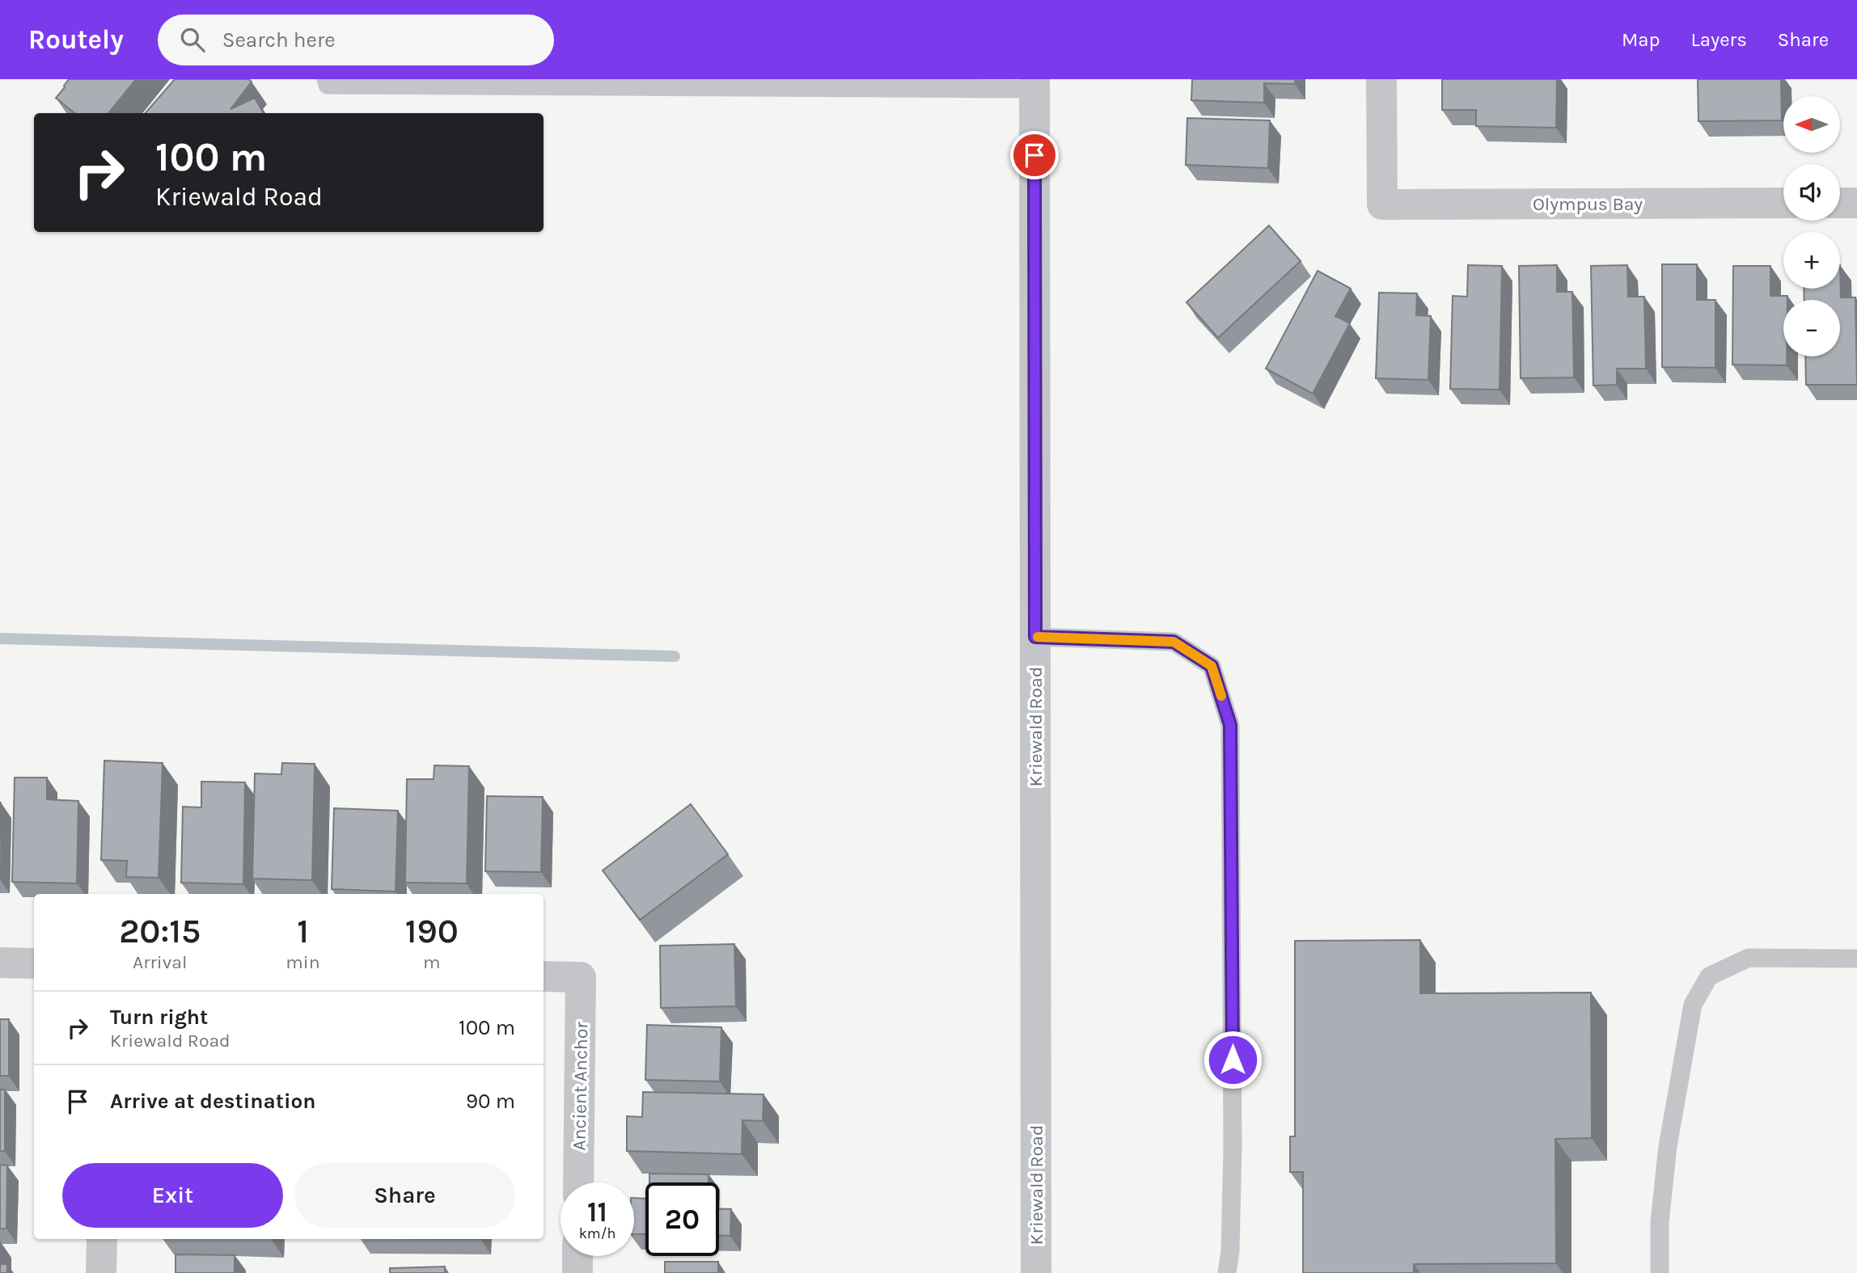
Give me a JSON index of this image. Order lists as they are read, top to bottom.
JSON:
{
  "streets": {
    "street": ["Olympus Bay", "Kriewald Road", "Ancient Anchor"]
  },
  "north": "left",
  "page": {
    "header": "Routely",
    "search": "Search here",
    "nav": ["Map", "Layers", "Share"],
    "map_buttons": ["+", "−"],
    "turn": ["100 m", "Kriewald Road"],
    "eta": [
      "20:15",
      "Arrival",
      "1",
      "min",
      "190",
      "m"
    ],
    "list": [
      {
        "name": "Turn right",
        "note": "Kriewald Road",
        "value": "100 m"
      },
      {
        "name": "Arrive at destination",
        "value": "90 m"
      }
    ],
    "buttons": ["Exit", "Share"],
    "speed": "11 km/h",
    "limit": "20"
  }
}
